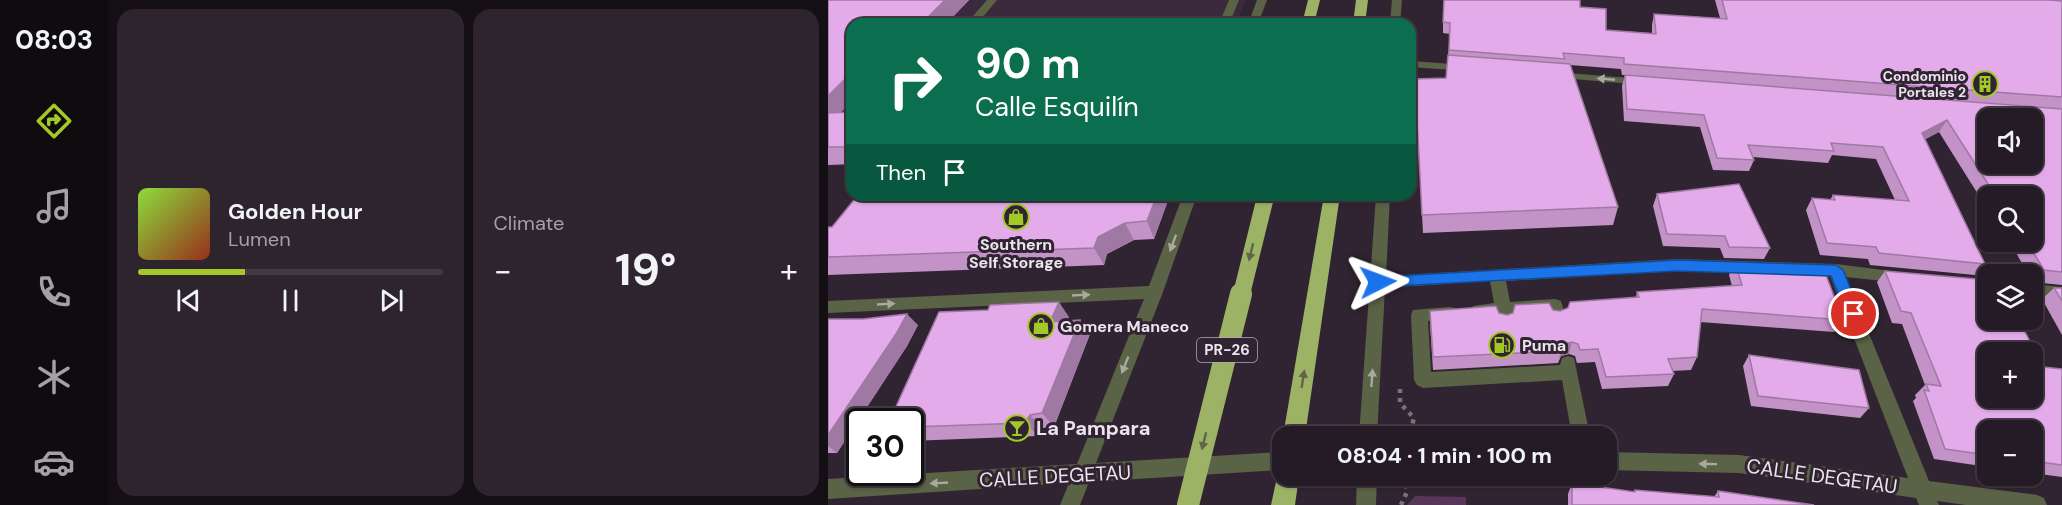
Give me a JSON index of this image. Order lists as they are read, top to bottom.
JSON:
{
  "streets": {
    "highway": ["PR-26"],
    "street": ["CALLE DEGETAU"]
  },
  "one_way": ["CALLE DEGETAU"],
  "places": {
    "building": ["Condominio Portales 2"],
    "shop": ["Southern Self Storage", "Gomera Maneco"],
    "fuel station": ["Puma"],
    "bar": ["La Pampara"]
  },
  "page": {
    "tabs": "08:03",
    "tile": "Climate",
    "turn": ["90 m", "Calle Esquilín"],
    "map_buttons": ["+", "−"],
    "then": "Then",
    "song": ["Golden Hour", "Lumen"],
    "heat": ["−", "19°", "+"],
    "limit": "30",
    "trip": "08:04 · 1 min · 100 m"
  }
}
